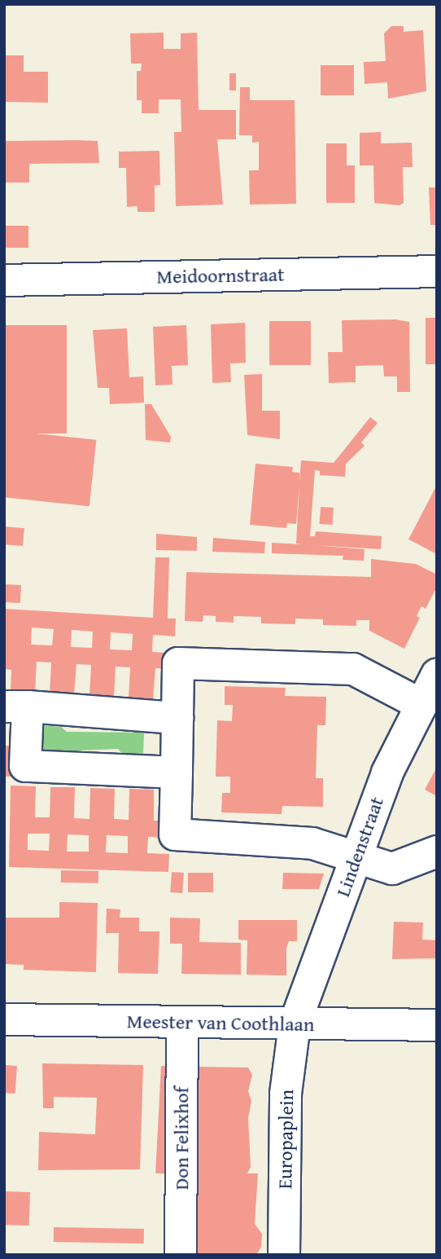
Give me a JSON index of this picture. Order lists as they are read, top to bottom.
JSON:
{
  "streets": {
    "street": [
      "Meidoornstraat",
      "Lindenstraat",
      "Meester van Coothlaan",
      "Don Felixhof",
      "Europaplein"
    ]
  },
  "crossings": [
    ["Lindenstraat", "Meester van Coothlaan"],
    ["Lindenstraat", "Europaplein"],
    ["Meester van Coothlaan", "Don Felixhof"],
    ["Meester van Coothlaan", "Europaplein"]
  ]
}
